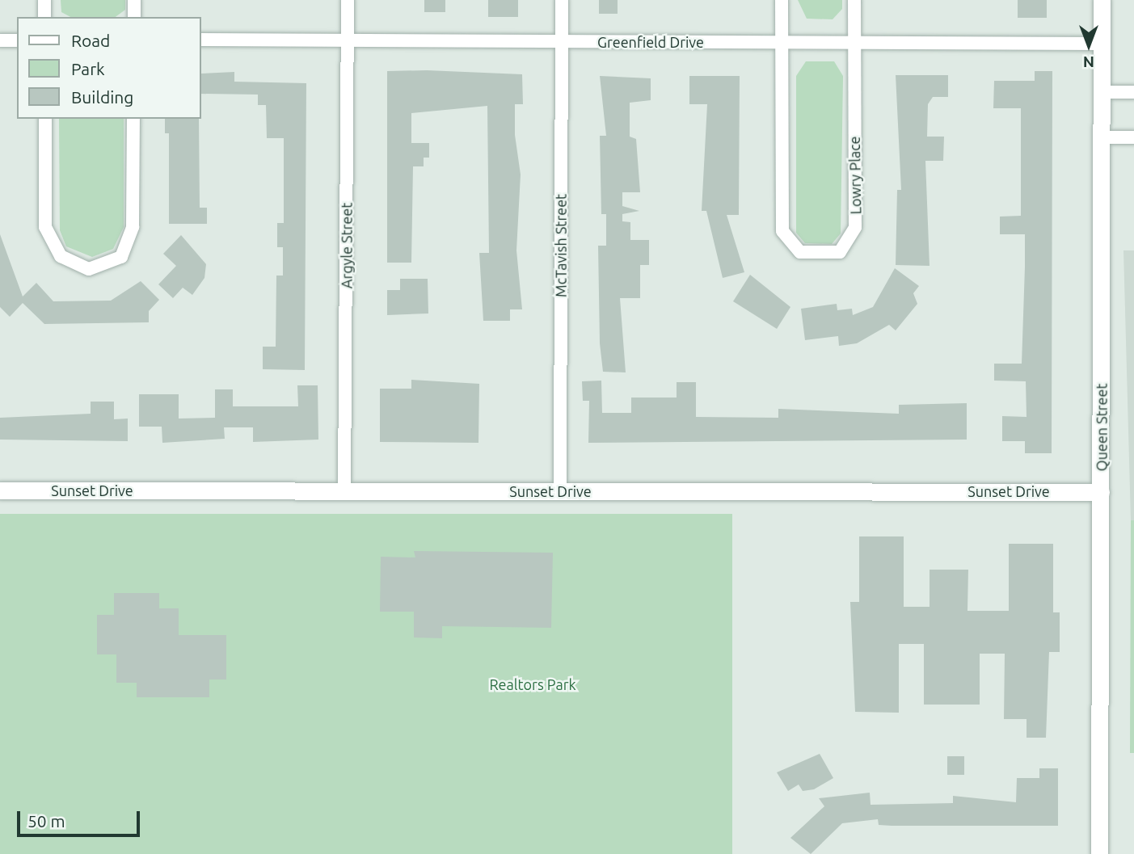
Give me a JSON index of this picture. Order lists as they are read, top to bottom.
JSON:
{
  "streets": {
    "street": [
      "Greenfield Drive",
      "Lowry Place",
      "Argyle Street",
      "McTavish Street",
      "Queen Street",
      "Sunset Drive"
    ]
  },
  "crossings": [
    ["Greenfield Drive", "Lowry Place"],
    ["Greenfield Drive", "Argyle Street"],
    ["Greenfield Drive", "McTavish Street"],
    ["Greenfield Drive", "Queen Street"],
    ["Argyle Street", "Sunset Drive"],
    ["McTavish Street", "Sunset Drive"],
    ["Queen Street", "Sunset Drive"]
  ],
  "parks": ["Realtors Park"],
  "legend": ["Road", "Park", "Building"],
  "scale_bar": "50 m",
  "north": "bottom"
}
